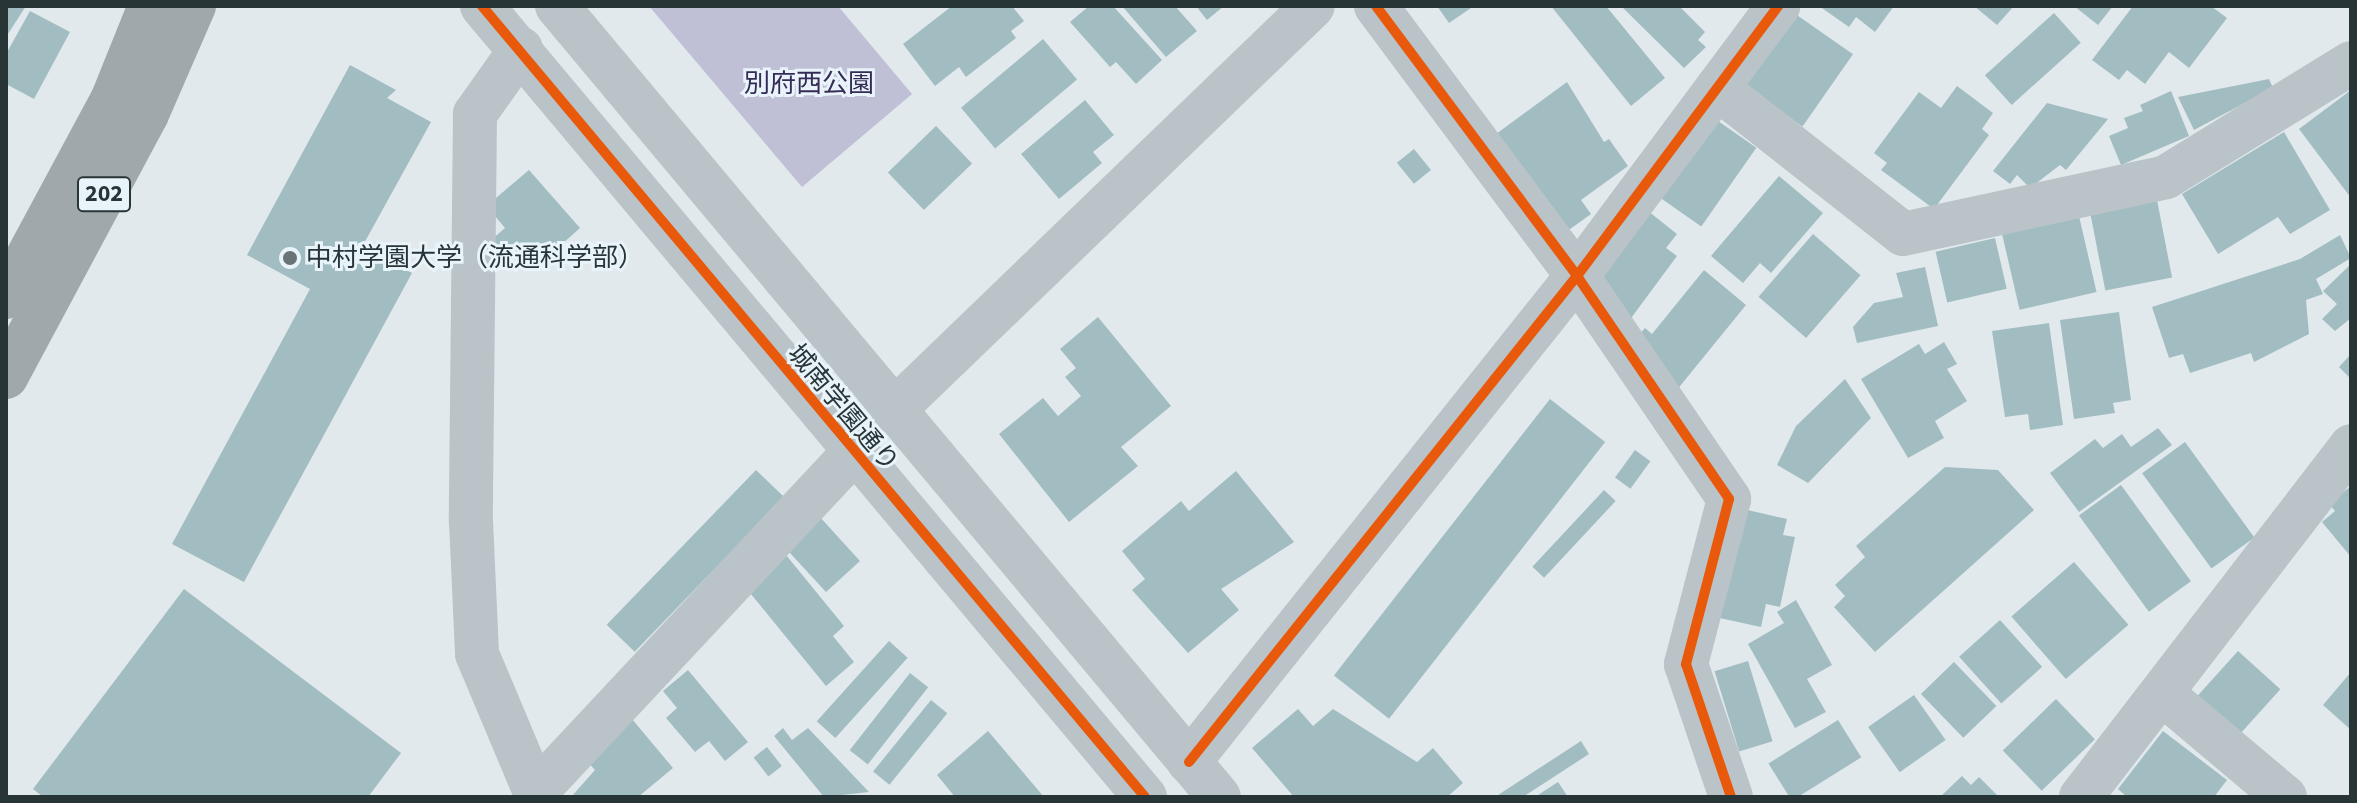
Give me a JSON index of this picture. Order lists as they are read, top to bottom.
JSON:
{
  "streets": {
    "highway": ["202"],
    "street": ["城南学園通り"]
  },
  "parks": ["別府西公園"],
  "places": ["中村学園大学（流通科学部）"]
}
